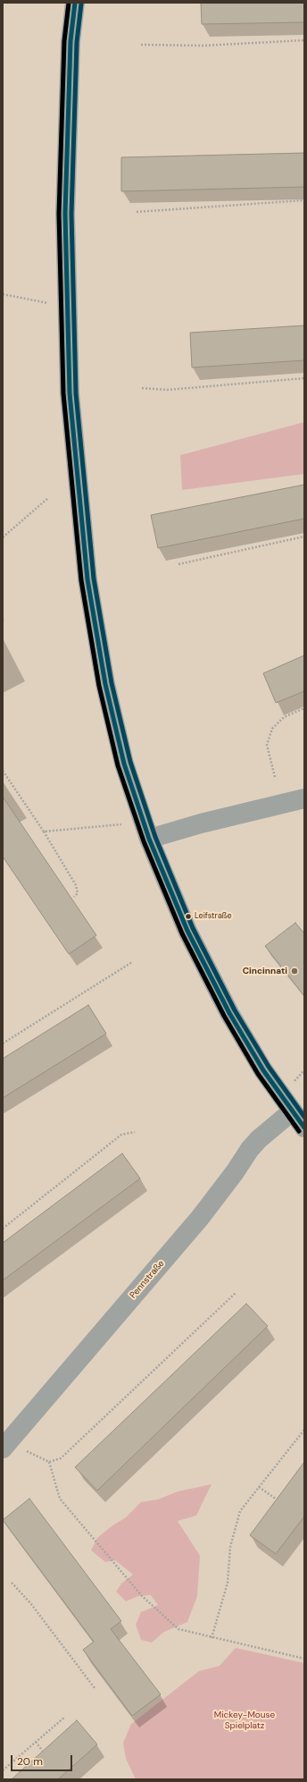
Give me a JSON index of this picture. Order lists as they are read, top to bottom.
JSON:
{
  "streets": {
    "street": ["Pennstraße"]
  },
  "parks": ["Mickey-Mouse Spielplatz"],
  "places": ["Leifstraße", "Cincinnati"],
  "scale_bar": "20 m"
}
